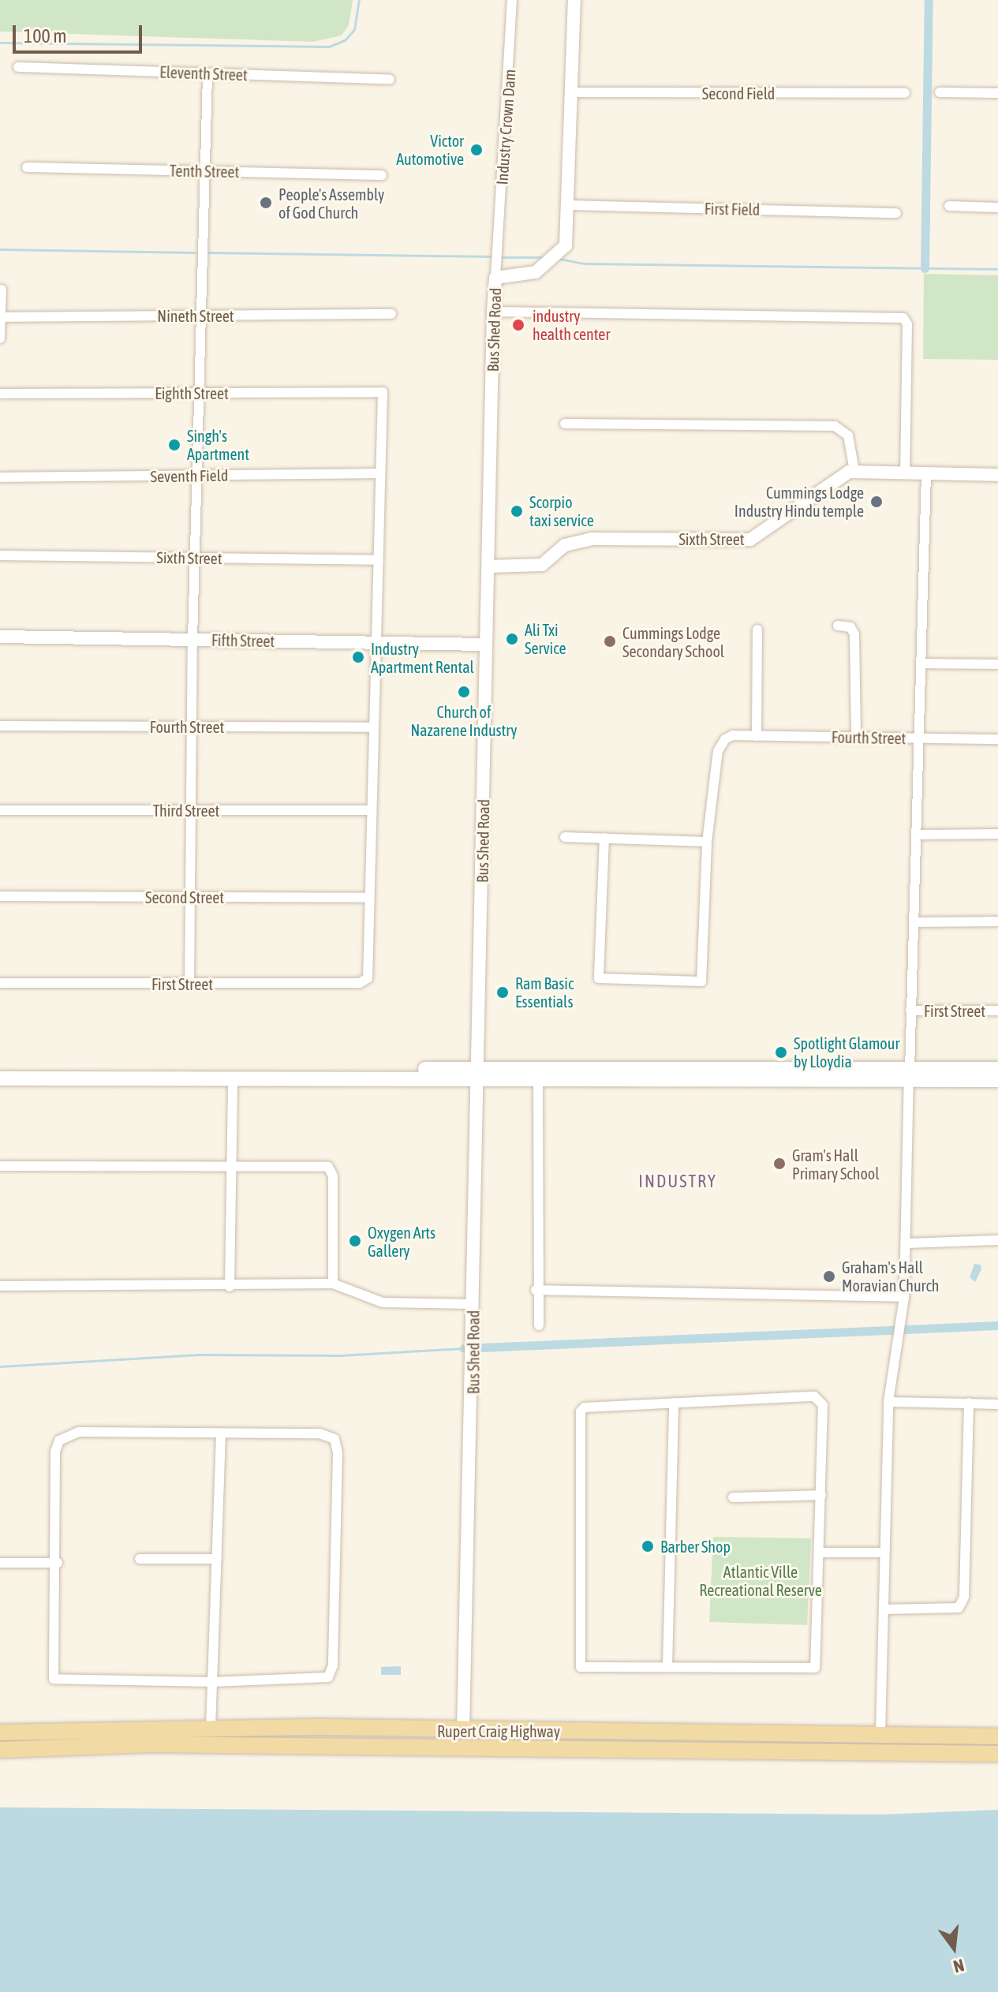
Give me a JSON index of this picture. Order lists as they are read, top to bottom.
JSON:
{
  "streets": {
    "main road": ["Rupert Craig Highway"],
    "street": [
      "Eleventh Street",
      "Second Field",
      "Industry Crown Dam",
      "Tenth Street",
      "First Field",
      "Nineth Street",
      "Bus Shed Road",
      "Eighth Street",
      "Seventh Field",
      "Sixth Street",
      "Fifth Street",
      "Fourth Street",
      "Third Street",
      "Second Street",
      "First Street"
    ]
  },
  "crossings": [
    ["Second Field", "Bus Shed Road"],
    ["Industry Crown Dam", "Bus Shed Road"],
    ["First Field", "Bus Shed Road"],
    ["Bus Shed Road", "Sixth Street"],
    ["Bus Shed Road", "Fifth Street"],
    ["Bus Shed Road", "Rupert Craig Highway"],
    ["Eighth Street", "Seventh Field"],
    ["Second Street", "First Street"]
  ],
  "districts": ["INDUSTRY"],
  "parks": ["Atlantic Ville Recreational Reserve"],
  "places": [
    "Victor Automotive",
    "People's Assembly of God Church",
    "industry health center",
    "Singh's Apartment",
    "Cummings Lodge Industry Hindu temple",
    "Scorpio taxi service",
    "Ali Txi Service",
    "Cummings Lodge Secondary School",
    "Industry Apartment Rental",
    "Church of Nazarene Industry",
    "Ram Basic Essentials",
    "Spotlight Glamour by Lloydia",
    "Gram's Hall Primary School",
    "Oxygen Arts Gallery",
    "Graham's Hall Moravian Church",
    "Barber Shop"
  ],
  "scale_bar": "100 m",
  "north": "bottom"
}
